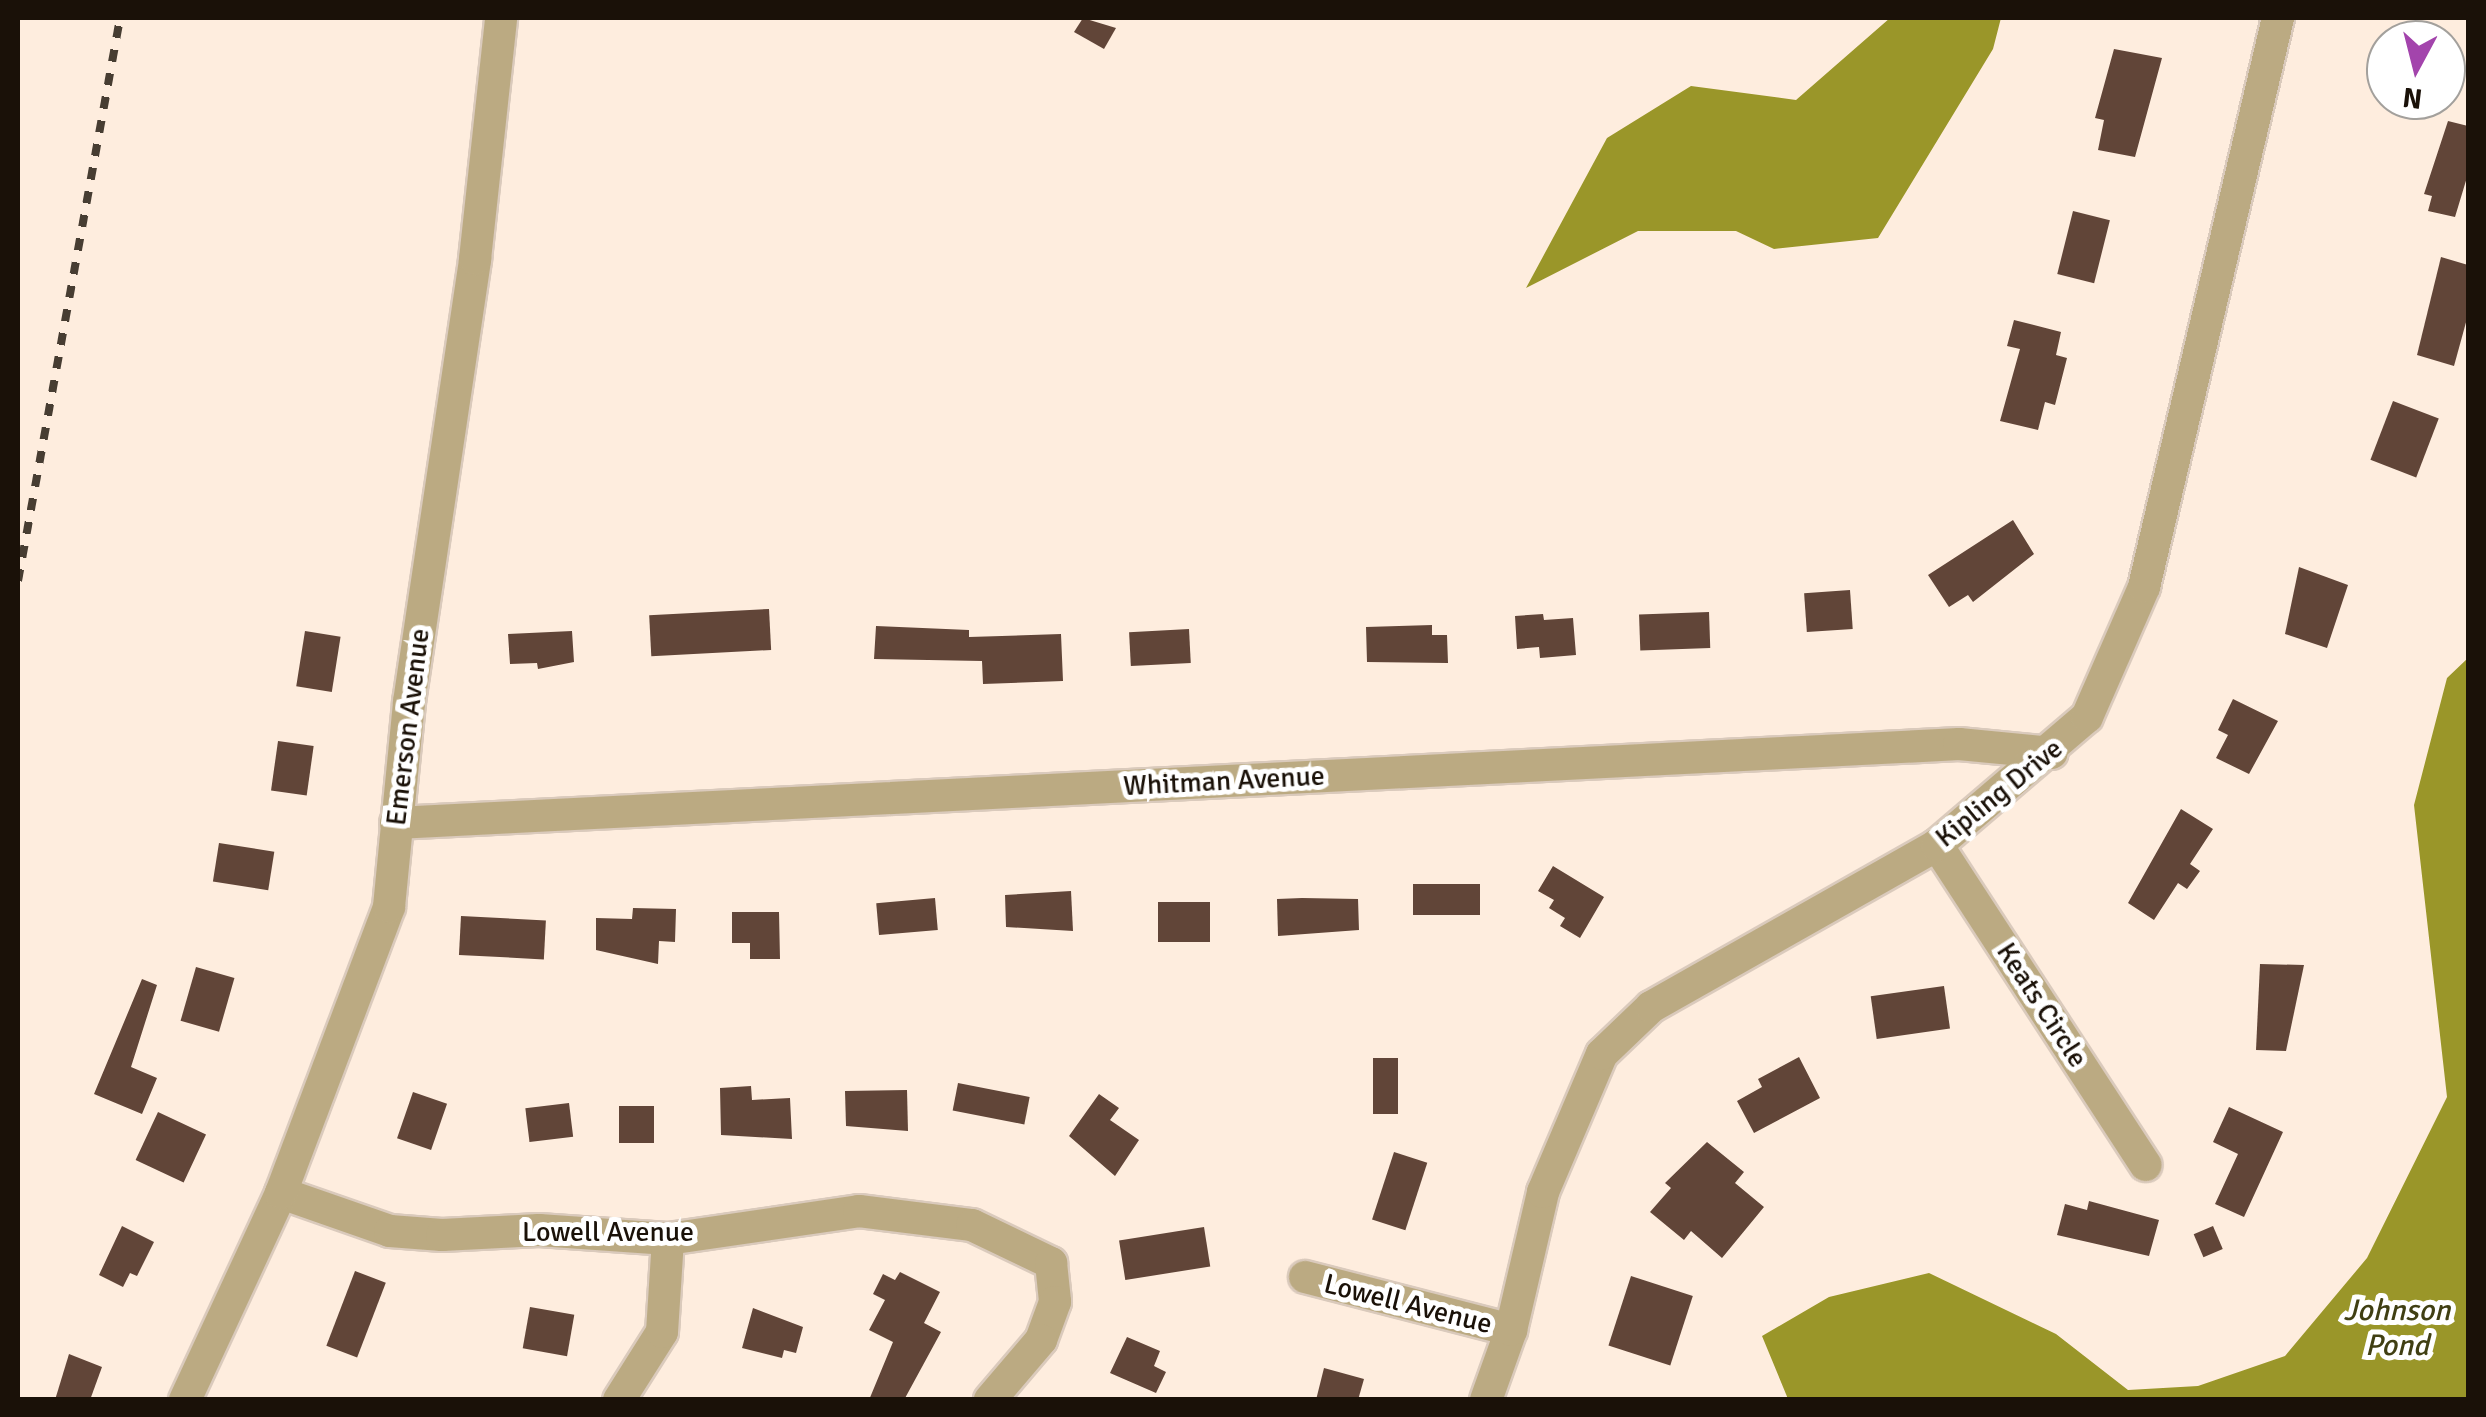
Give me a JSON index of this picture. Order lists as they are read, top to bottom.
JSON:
{
  "streets": {
    "street": [
      "Emerson Avenue",
      "Whitman Avenue",
      "Kipling Drive",
      "Keats Circle",
      "Lowell Avenue"
    ]
  },
  "crossings": [
    ["Emerson Avenue", "Whitman Avenue"],
    ["Emerson Avenue", "Lowell Avenue"],
    ["Whitman Avenue", "Kipling Drive"],
    ["Kipling Drive", "Keats Circle"],
    ["Kipling Drive", "Lowell Avenue"]
  ],
  "water": ["Johnson Pond"],
  "north": "bottom"
}
